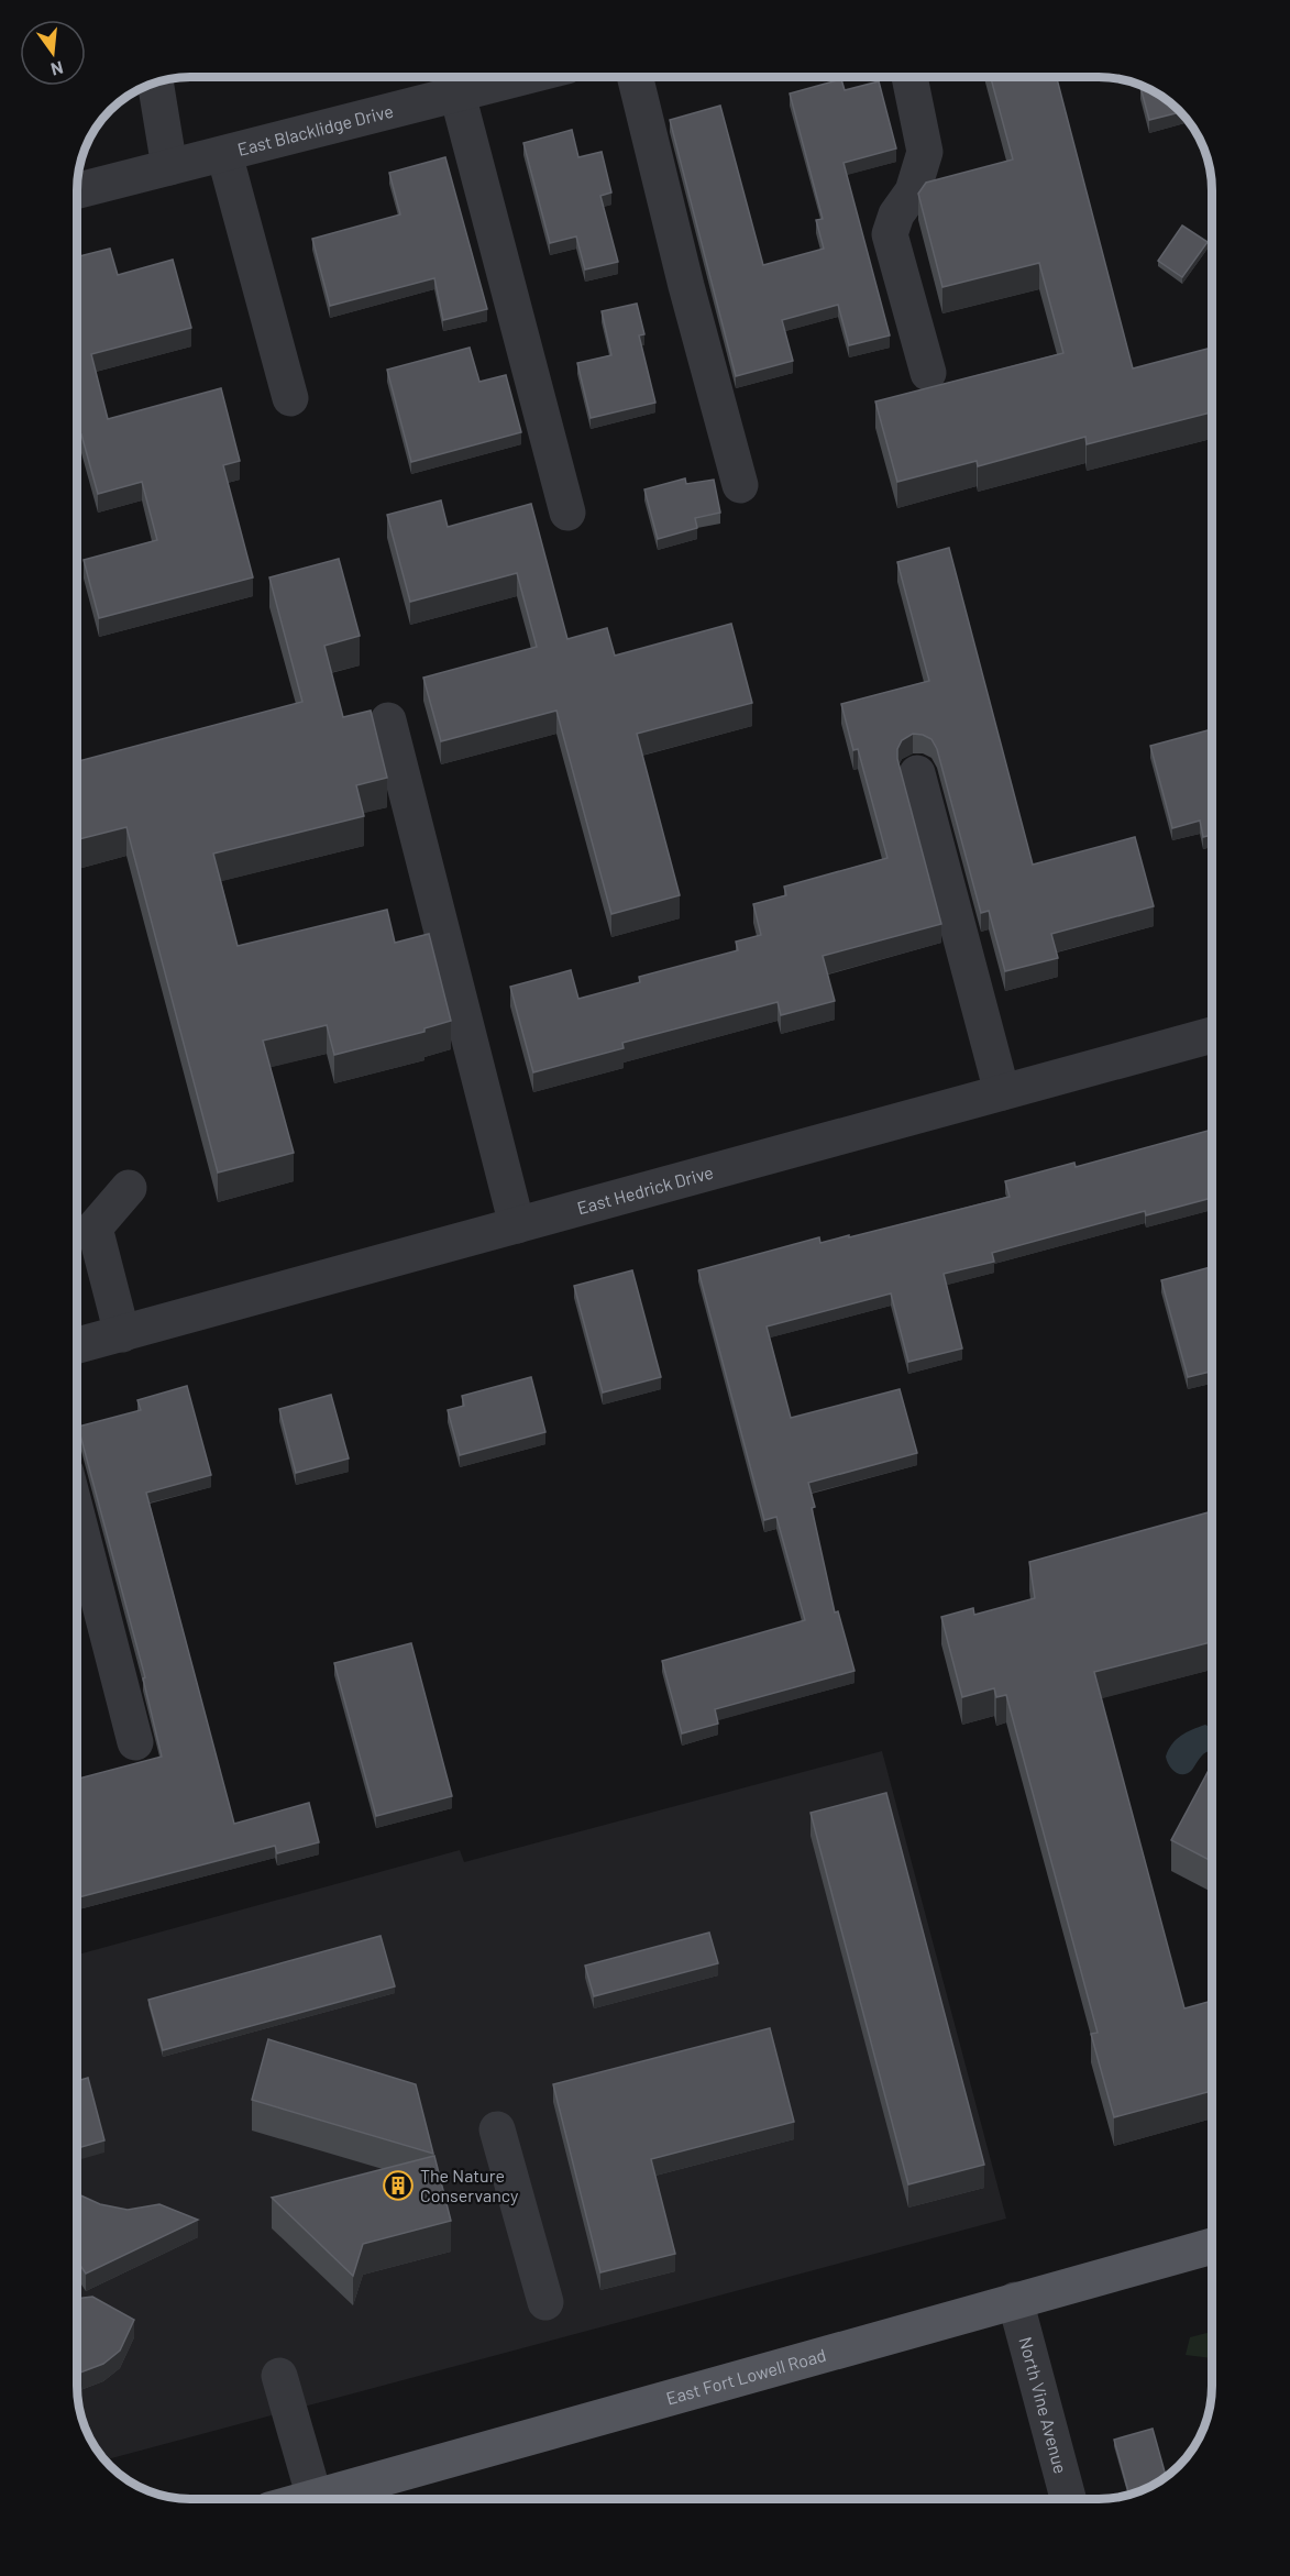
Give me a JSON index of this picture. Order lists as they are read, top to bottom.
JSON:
{
  "streets": {
    "main road": ["East Fort Lowell Road"],
    "street": ["East Blacklidge Drive", "East Hedrick Drive", "North Vine Avenue"]
  },
  "crossings": [
    ["East Fort Lowell Road", "North Vine Avenue"]
  ],
  "places": {
    "building": ["The Nature Conservancy"]
  },
  "north": "bottom"
}
